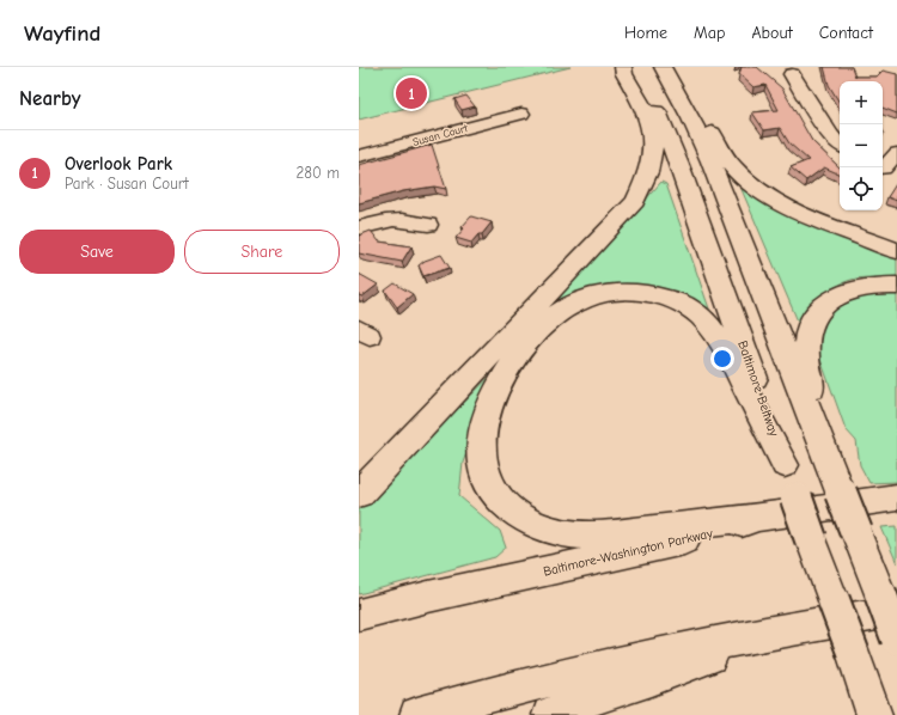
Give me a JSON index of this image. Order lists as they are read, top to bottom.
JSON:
{
  "streets": {
    "highway": ["Baltimore Beltway", "Baltimore-Washington Parkway"],
    "street": ["Susan Court"]
  },
  "page": {
    "header": "Wayfind",
    "nav": [
      "Home",
      "Map",
      "About",
      "Contact"
    ],
    "heading": "Nearby",
    "pins": "1",
    "map_buttons": ["+", "−"],
    "list": [
      {
        "mark": "1",
        "name": "Overlook Park",
        "note": "Park · Susan Court",
        "value": "280 m"
      }
    ],
    "buttons": ["Save", "Share"]
  }
}
